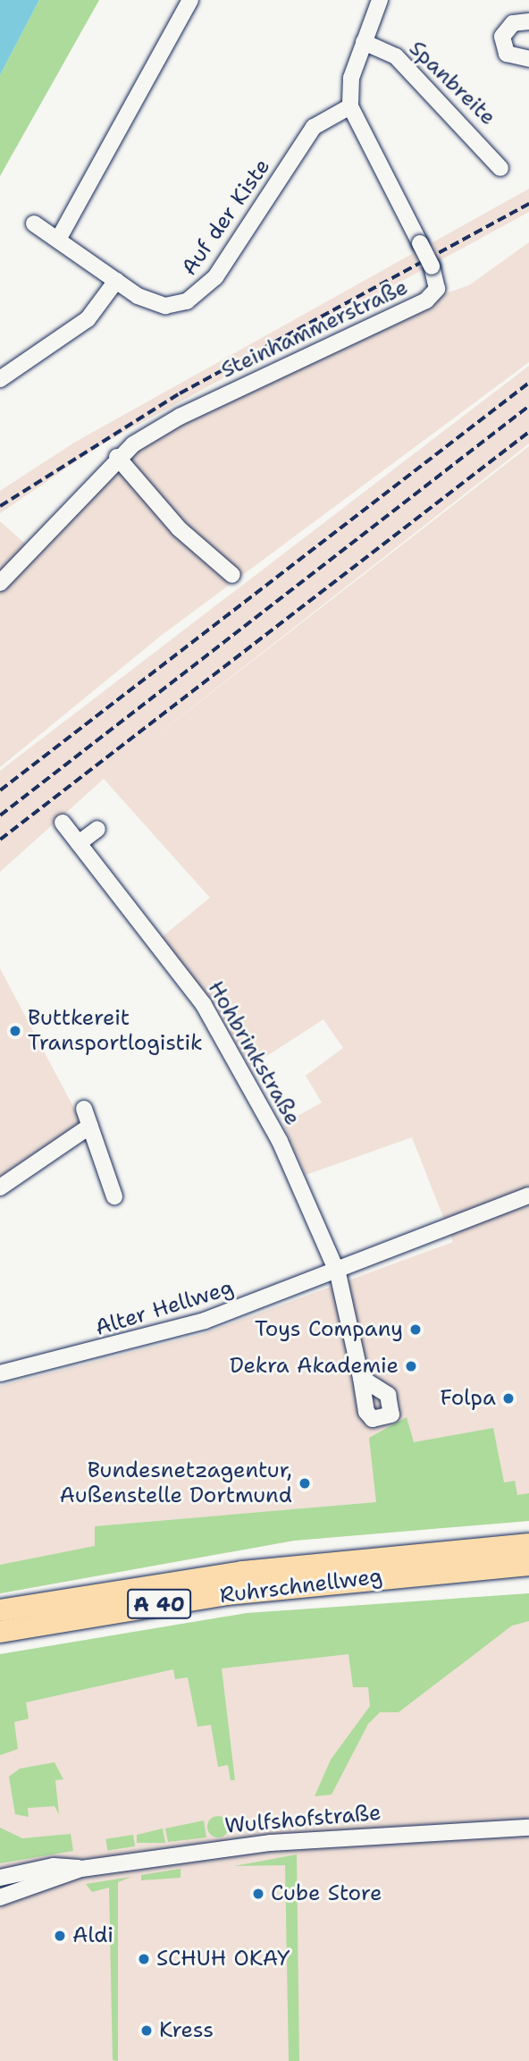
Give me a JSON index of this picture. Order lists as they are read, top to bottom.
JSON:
{
  "streets": {
    "highway": ["Ruhrschnellweg", "A 40"],
    "street": [
      "Spanbreite",
      "Auf der Kiste",
      "Steinhammerstraße",
      "Hohbrinkstraße",
      "Alter Hellweg",
      "Wulfshofstraße"
    ]
  },
  "crossings": [
    ["Auf der Kiste", "Steinhammerstraße"],
    ["Hohbrinkstraße", "Alter Hellweg"]
  ],
  "places": [
    "Buttkereit Transportlogistik",
    "Toys Company",
    "Dekra Akademie",
    "Folpa",
    "Bundesnetzagentur, Außenstelle Dortmund",
    "Cube Store",
    "Aldi",
    "SCHUH OKAY",
    "Kress"
  ]
}
